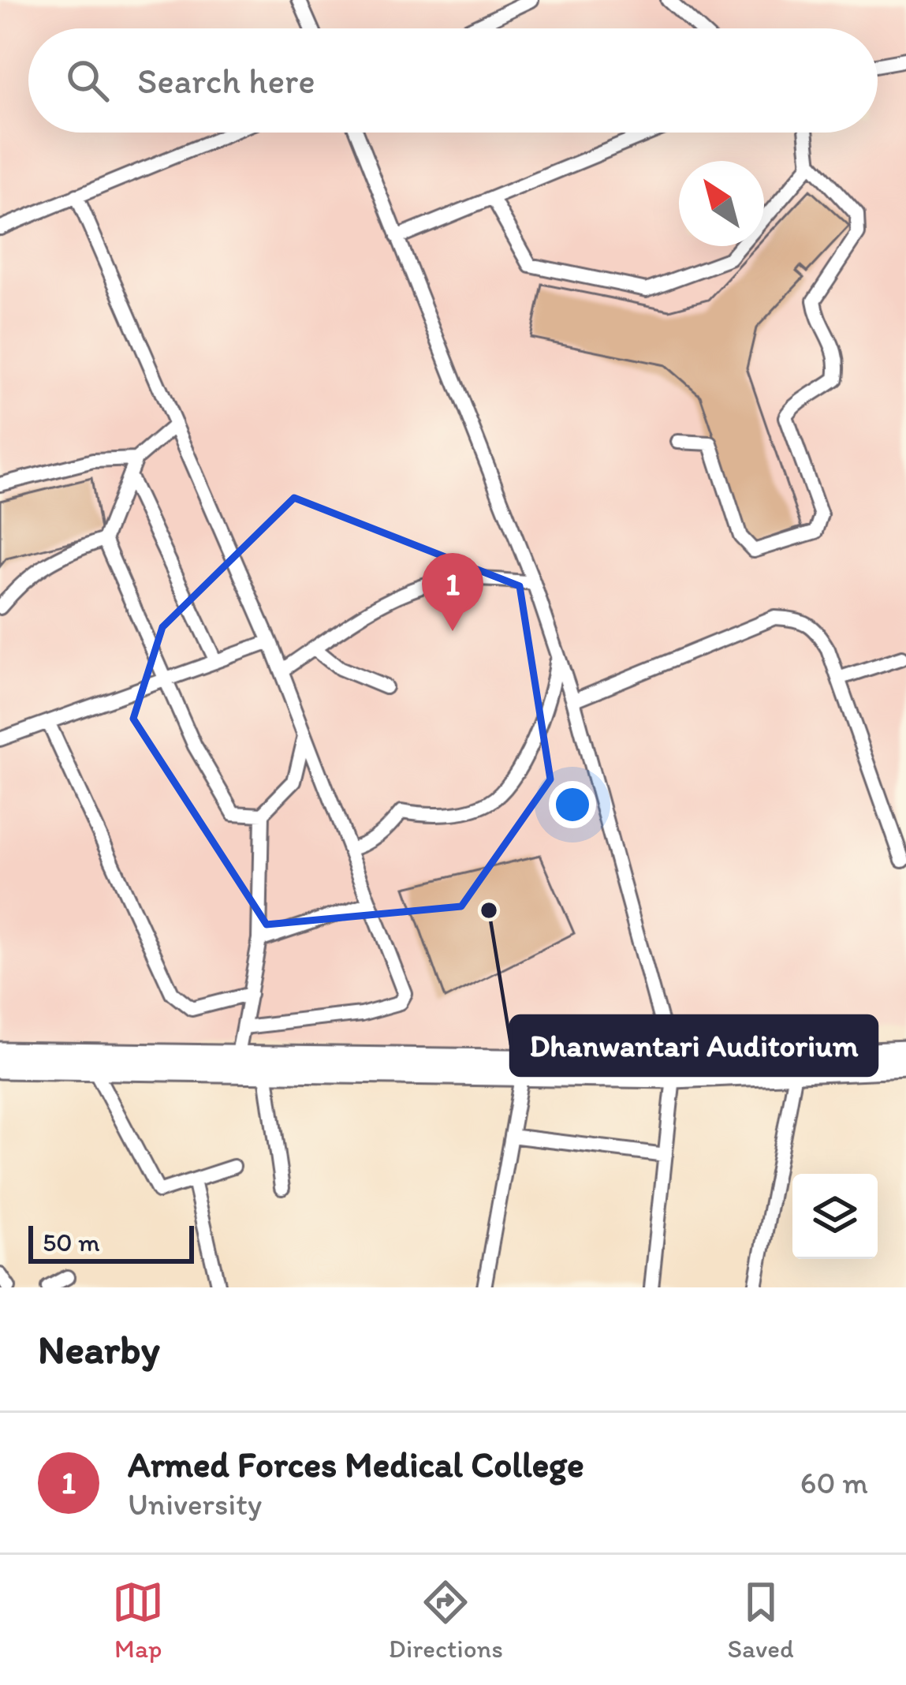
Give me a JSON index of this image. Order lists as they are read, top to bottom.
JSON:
{
  "places": ["Dhanwantari Auditorium"],
  "scale_bar": "50 m",
  "north": "top left",
  "page": {
    "search": "Search here",
    "pins": "1",
    "scale": "50 m",
    "heading": "Nearby",
    "list": [
      {
        "mark": "1",
        "name": "Armed Forces Medical College",
        "note": "University",
        "value": "60 m"
      }
    ],
    "nav": ["Map", "Directions", "Saved"]
  }
}
